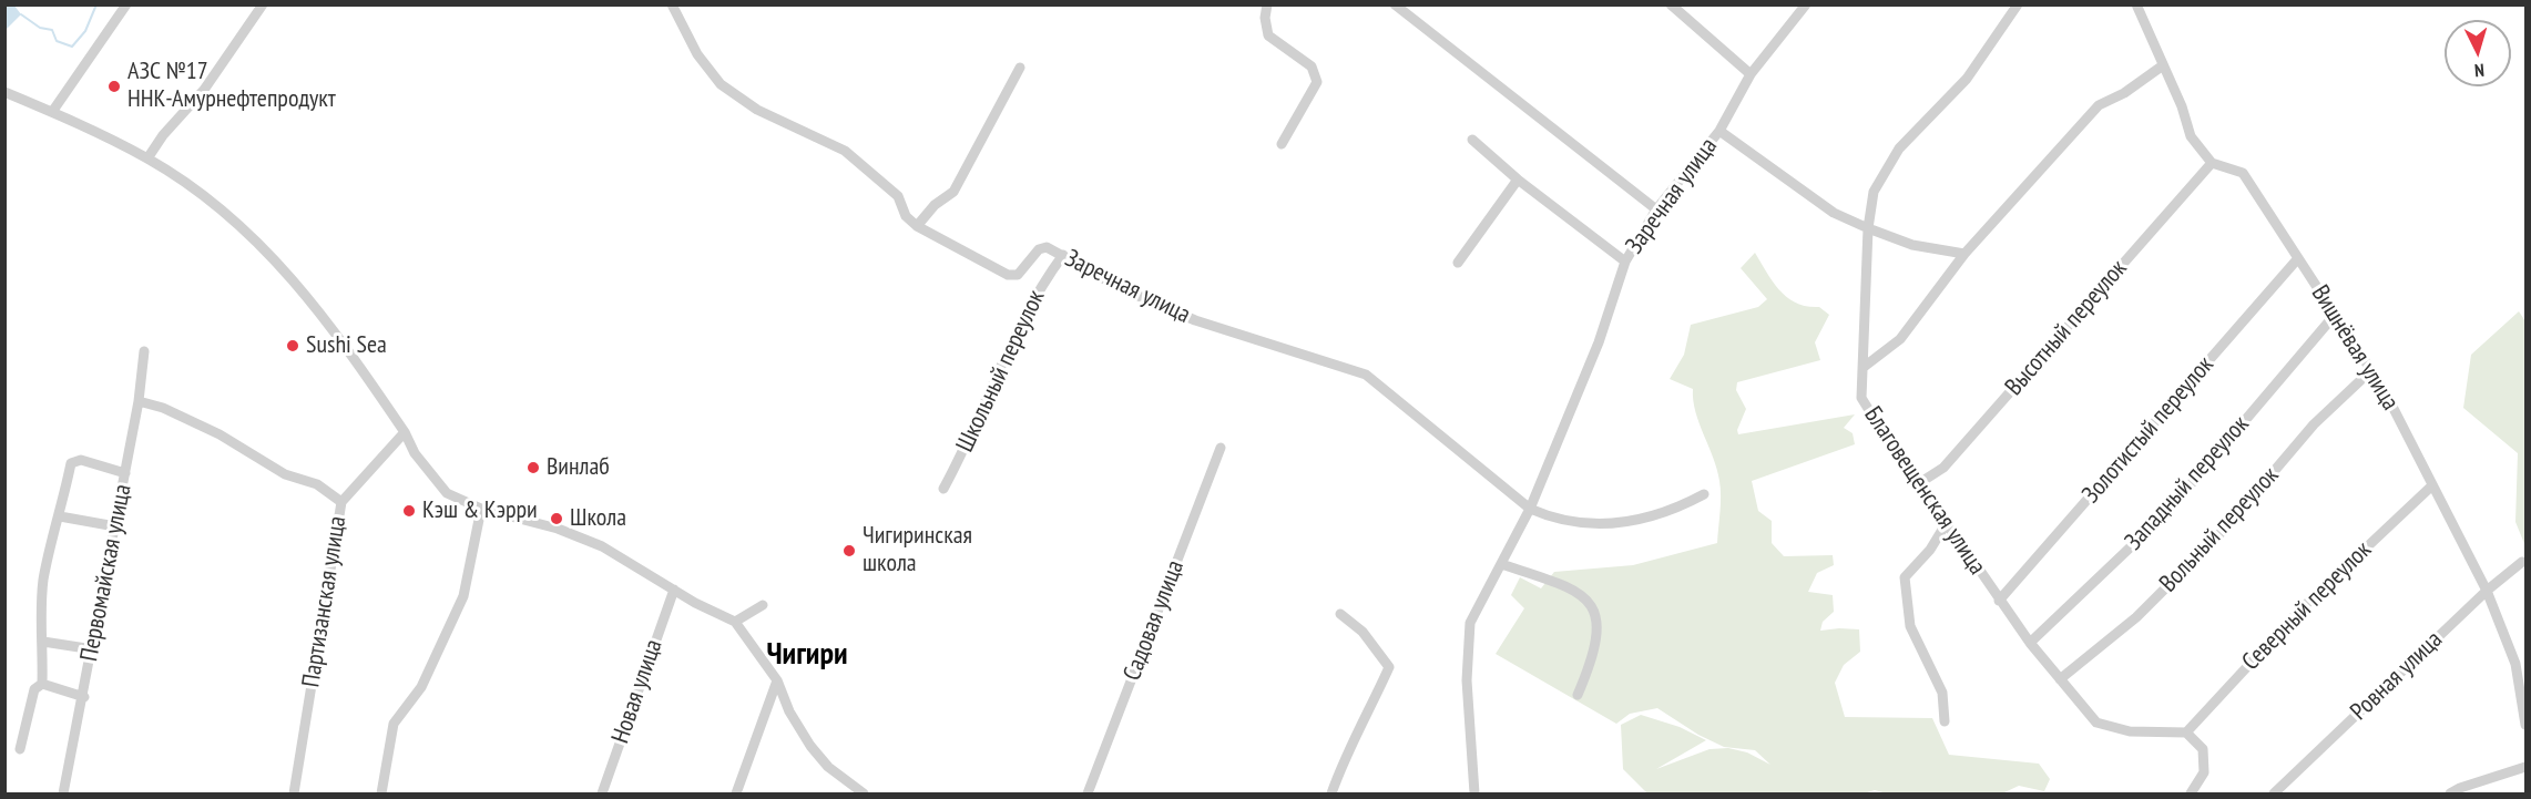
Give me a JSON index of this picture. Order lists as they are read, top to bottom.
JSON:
{
  "streets": {
    "street": [
      "Заречная улица",
      "Высотный переулок",
      "Вишнёвая улица",
      "Школьный переулок",
      "Золотистый переулок",
      "Западный переулок",
      "Благовещенская улица",
      "Вольный переулок",
      "Первомайская улица",
      "Партизанская улица",
      "Северный переулок",
      "Садовая улица",
      "Ровная улица",
      "Новая улица"
    ]
  },
  "crossings": [
    ["Заречная улица", "Школьный переулок"],
    ["Высотный переулок", "Вишнёвая улица"],
    ["Высотный переулок", "Благовещенская улица"],
    ["Вишнёвая улица", "Золотистый переулок"],
    ["Вишнёвая улица", "Западный переулок"],
    ["Вишнёвая улица", "Вольный переулок"],
    ["Вишнёвая улица", "Северный переулок"],
    ["Вишнёвая улица", "Ровная улица"],
    ["Золотистый переулок", "Благовещенская улица"],
    ["Западный переулок", "Благовещенская улица"],
    ["Благовещенская улица", "Вольный переулок"],
    ["Благовещенская улица", "Северный переулок"]
  ],
  "districts": ["Чигири"],
  "places": [
    "АЗС №17 ННК-Амурнефтепродукт",
    "Sushi Sea",
    "Винлаб",
    "Кэш & Кэрри",
    "Школа",
    "Чигиринская школа"
  ],
  "north": "bottom"
}
